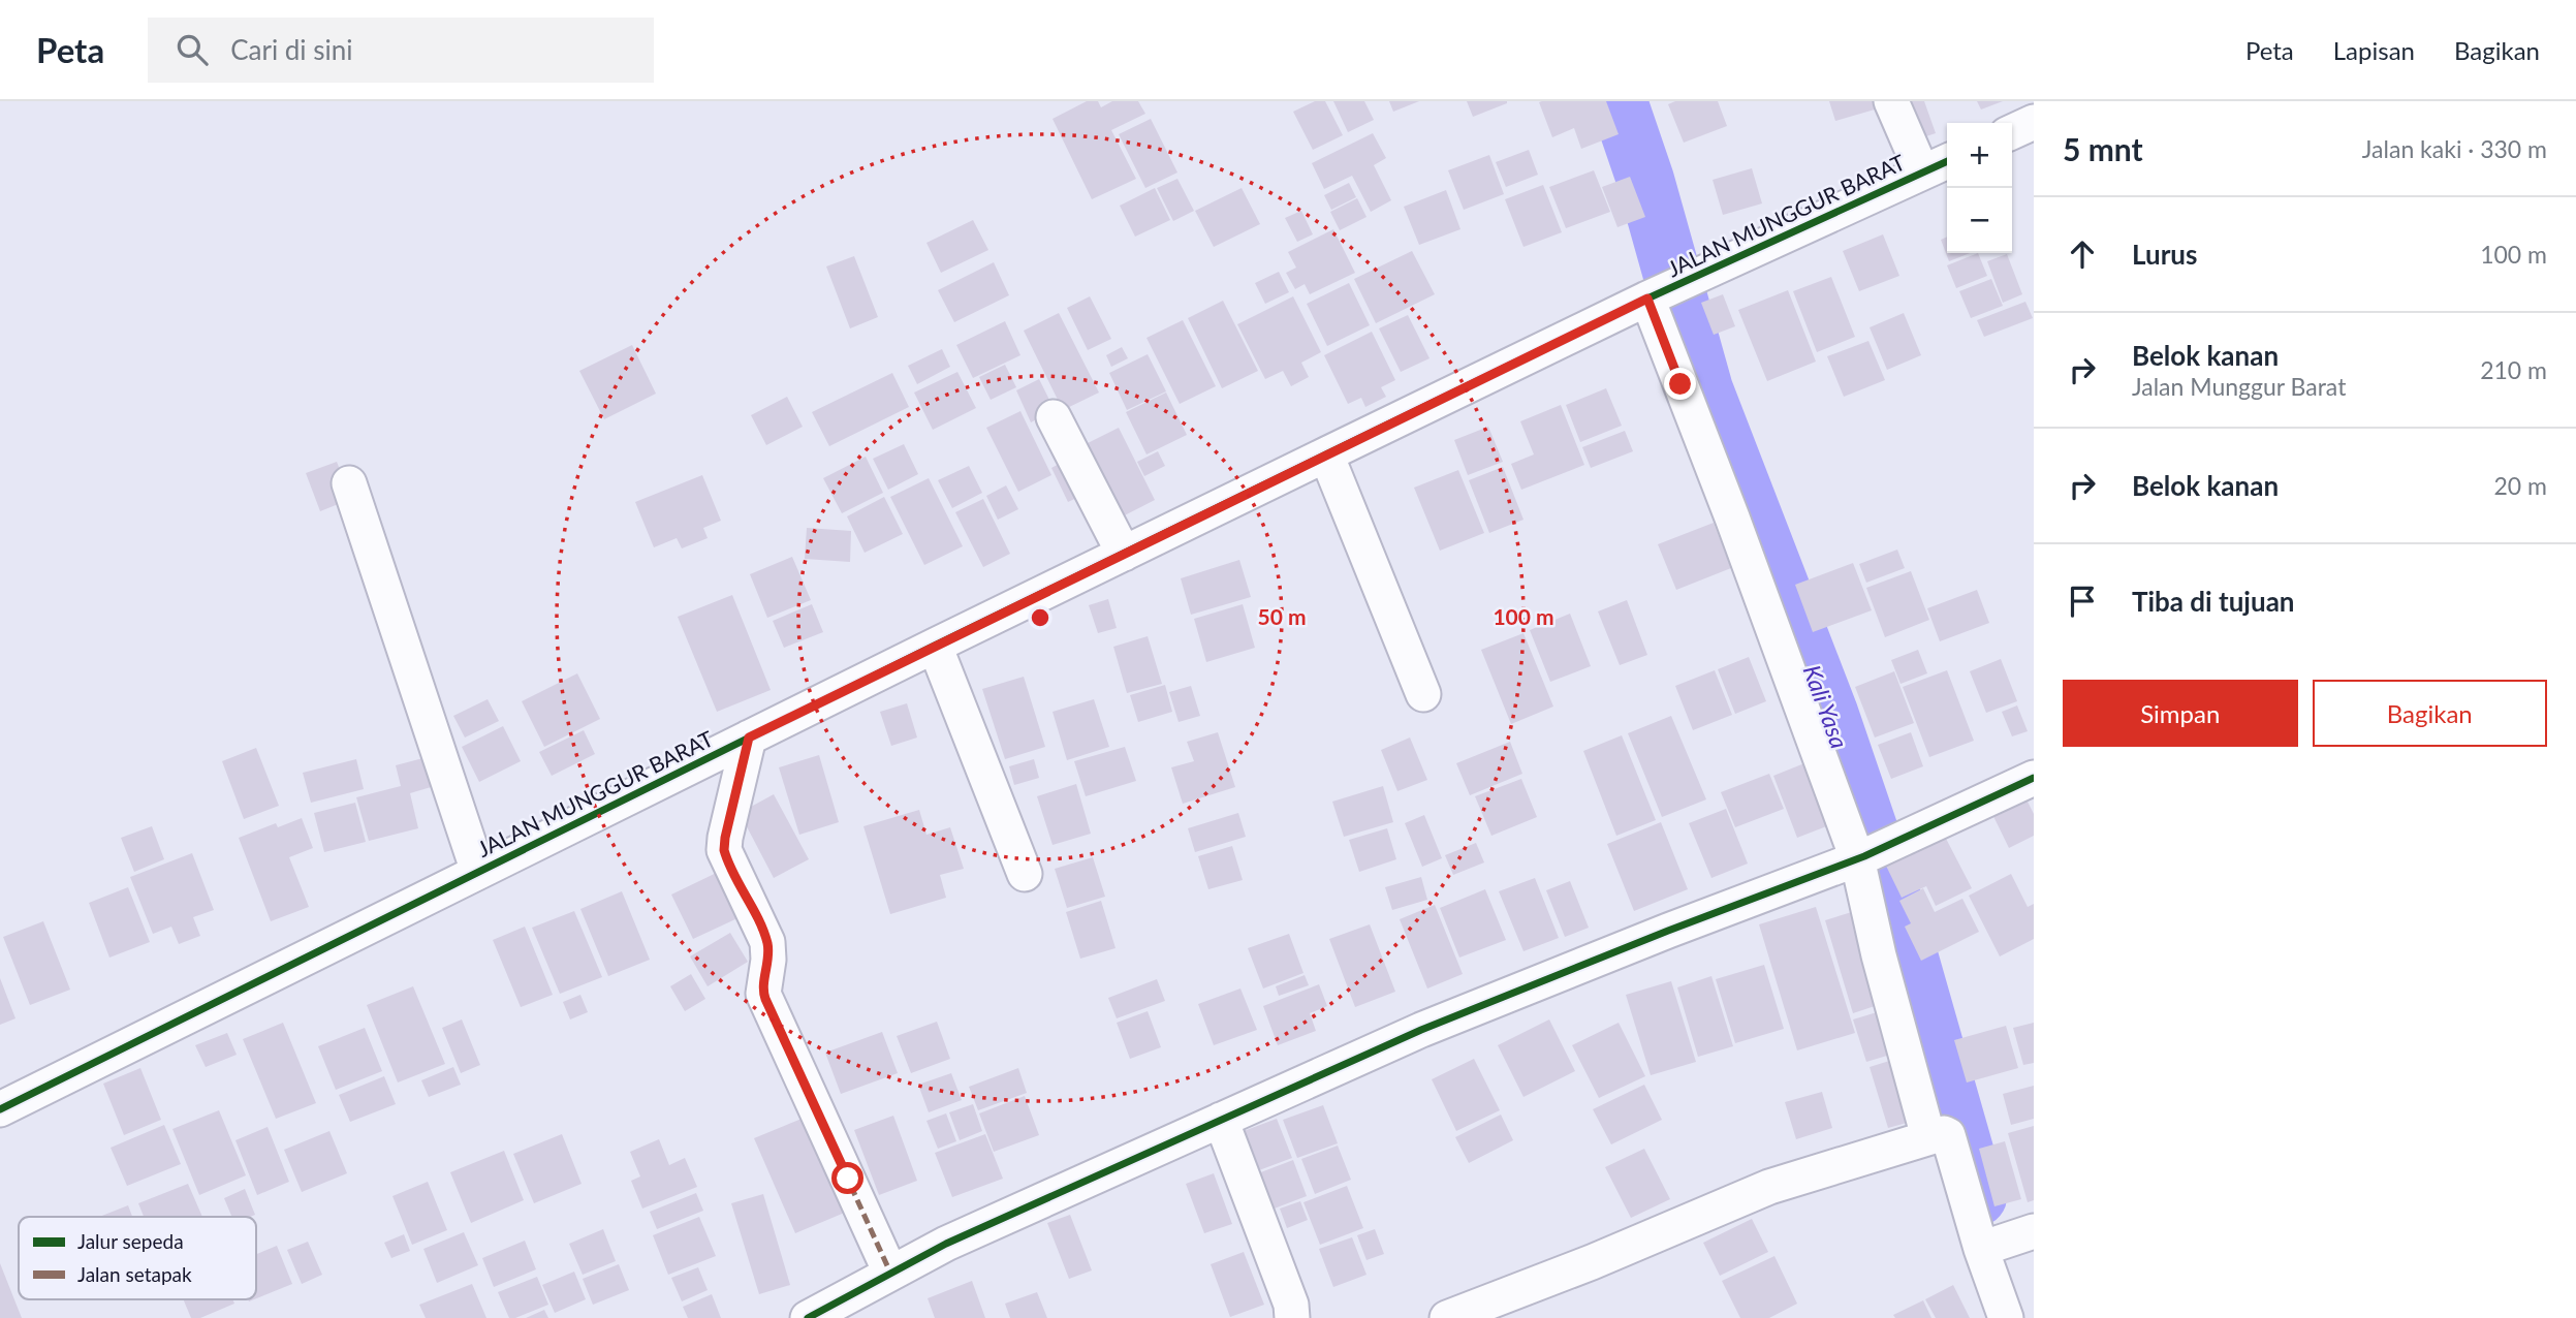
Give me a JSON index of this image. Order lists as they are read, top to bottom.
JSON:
{
  "streets": {
    "street": ["JALAN MUNGGUR BARAT"]
  },
  "water": ["Kali Yasa"],
  "legend": ["Jalur sepeda", "Jalan setapak"],
  "page": {
    "header": "Peta",
    "search": "Cari di sini",
    "nav": ["Peta", "Lapisan", "Bagikan"],
    "heading": ["5 mnt", "Jalan kaki · 330 m"],
    "map_buttons": ["+", "−"],
    "list": [
      ["Lurus", "100 m"],
      ["Belok kanan", "Jalan Munggur Barat", "210 m"],
      ["Belok kanan", "20 m"],
      "Tiba di tujuan"
    ],
    "buttons": ["Simpan", "Bagikan"]
  },
  "rings": ["50 m", "100 m"]
}
